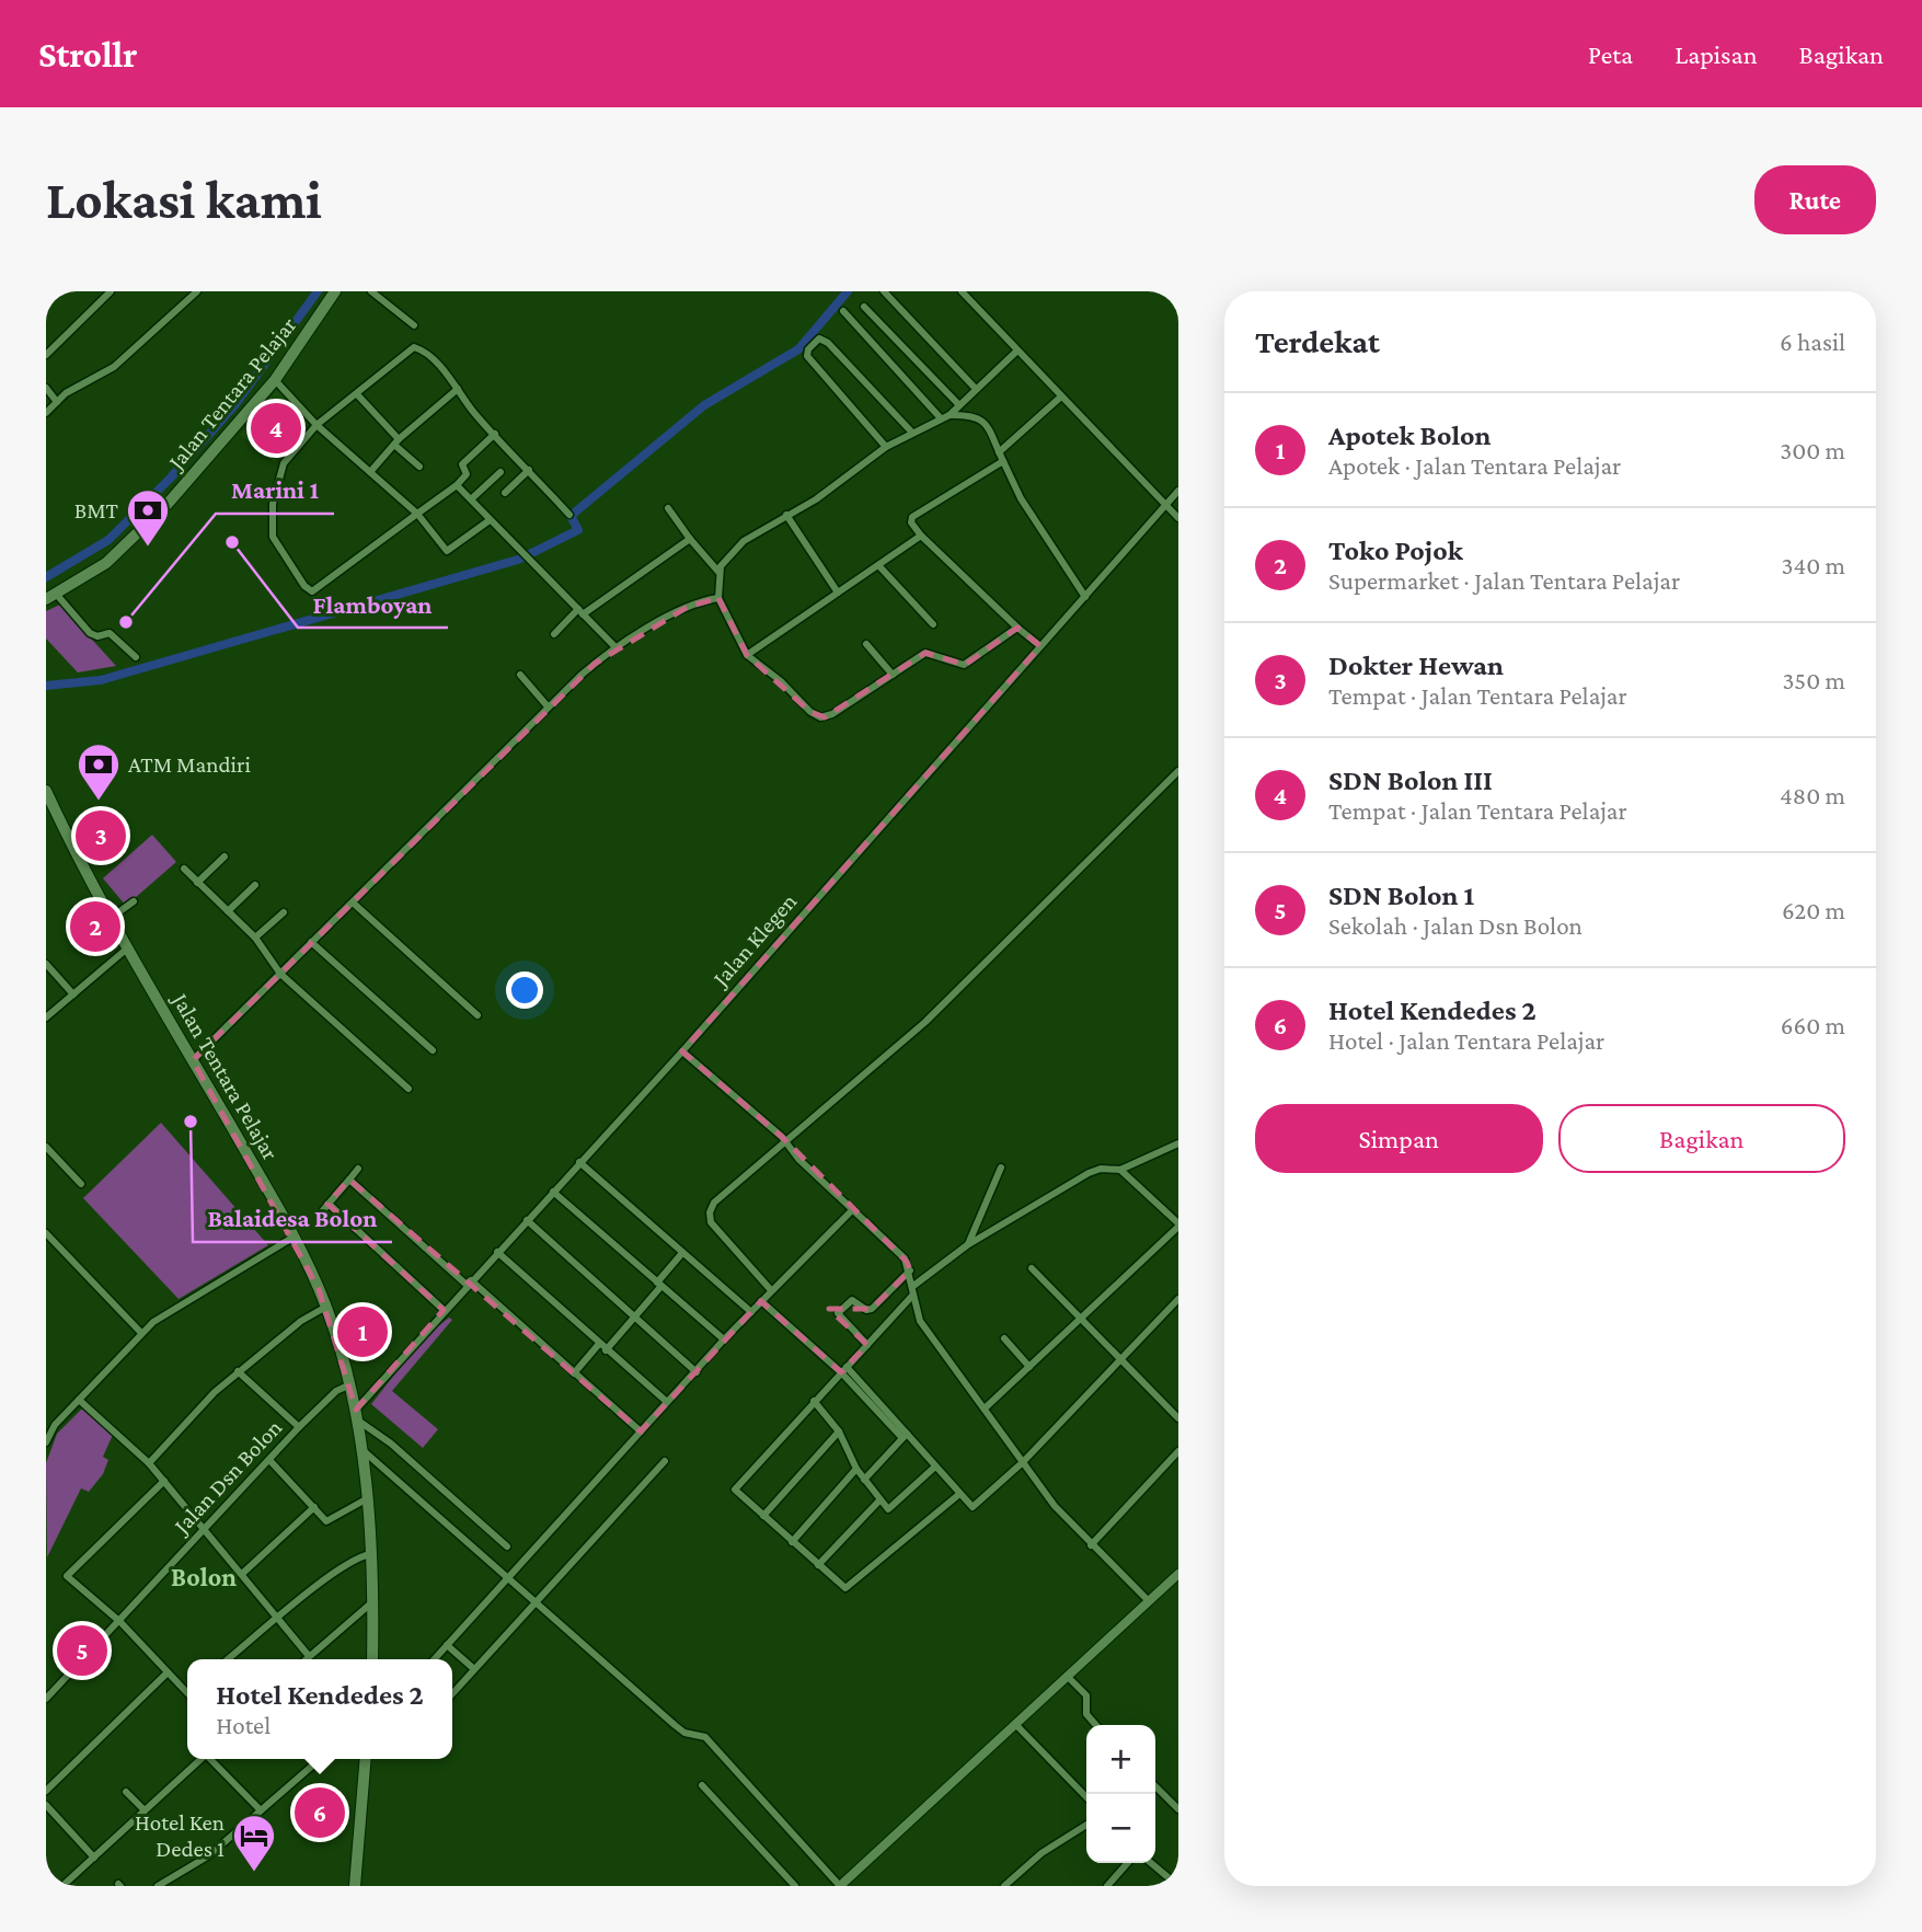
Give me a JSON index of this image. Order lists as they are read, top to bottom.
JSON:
{
  "streets": {
    "main road": ["Jalan Tentara Pelajar"],
    "street": ["Jalan Klegen", "Jalan Dsn Bolon"]
  },
  "crossings": [
    ["Jalan Tentara Pelajar", "Jalan Klegen"],
    ["Jalan Tentara Pelajar", "Jalan Dsn Bolon"]
  ],
  "districts": ["Bolon"],
  "places": {
    "other": ["Flamboyan", "Marini 1", "Balaidesa Bolon"],
    "bank": ["BMT", "ATM Mandiri"],
    "hotel": ["Hotel Ken Dedes 1"]
  },
  "page": {
    "header": "Strollr",
    "nav": ["Peta", "Lapisan", "Bagikan"],
    "buttons": [
      "Rute",
      ["Simpan", "Bagikan"]
    ],
    "title": "Lokasi kami",
    "heading": ["Terdekat", "6 hasil"],
    "list": [
      {
        "mark": "1",
        "name": "Apotek Bolon",
        "note": "Apotek · Jalan Tentara Pelajar",
        "value": "300 m"
      },
      {
        "mark": "2",
        "name": "Toko Pojok",
        "note": "Supermarket · Jalan Tentara Pelajar",
        "value": "340 m"
      },
      {
        "mark": "3",
        "name": "Dokter Hewan",
        "note": "Tempat · Jalan Tentara Pelajar",
        "value": "350 m"
      },
      {
        "mark": "4",
        "name": "SDN Bolon III",
        "note": "Tempat · Jalan Tentara Pelajar",
        "value": "480 m"
      },
      {
        "mark": "5",
        "name": "SDN Bolon 1",
        "note": "Sekolah · Jalan Dsn Bolon",
        "value": "620 m"
      },
      {
        "mark": "6",
        "name": "Hotel Kendedes 2",
        "note": "Hotel · Jalan Tentara Pelajar",
        "value": "660 m"
      }
    ],
    "pins": [
      "4",
      "3",
      "2",
      "1",
      "5",
      "6"
    ],
    "popup": ["Hotel Kendedes 2", "Hotel"],
    "map_buttons": ["+", "−"]
  }
}
